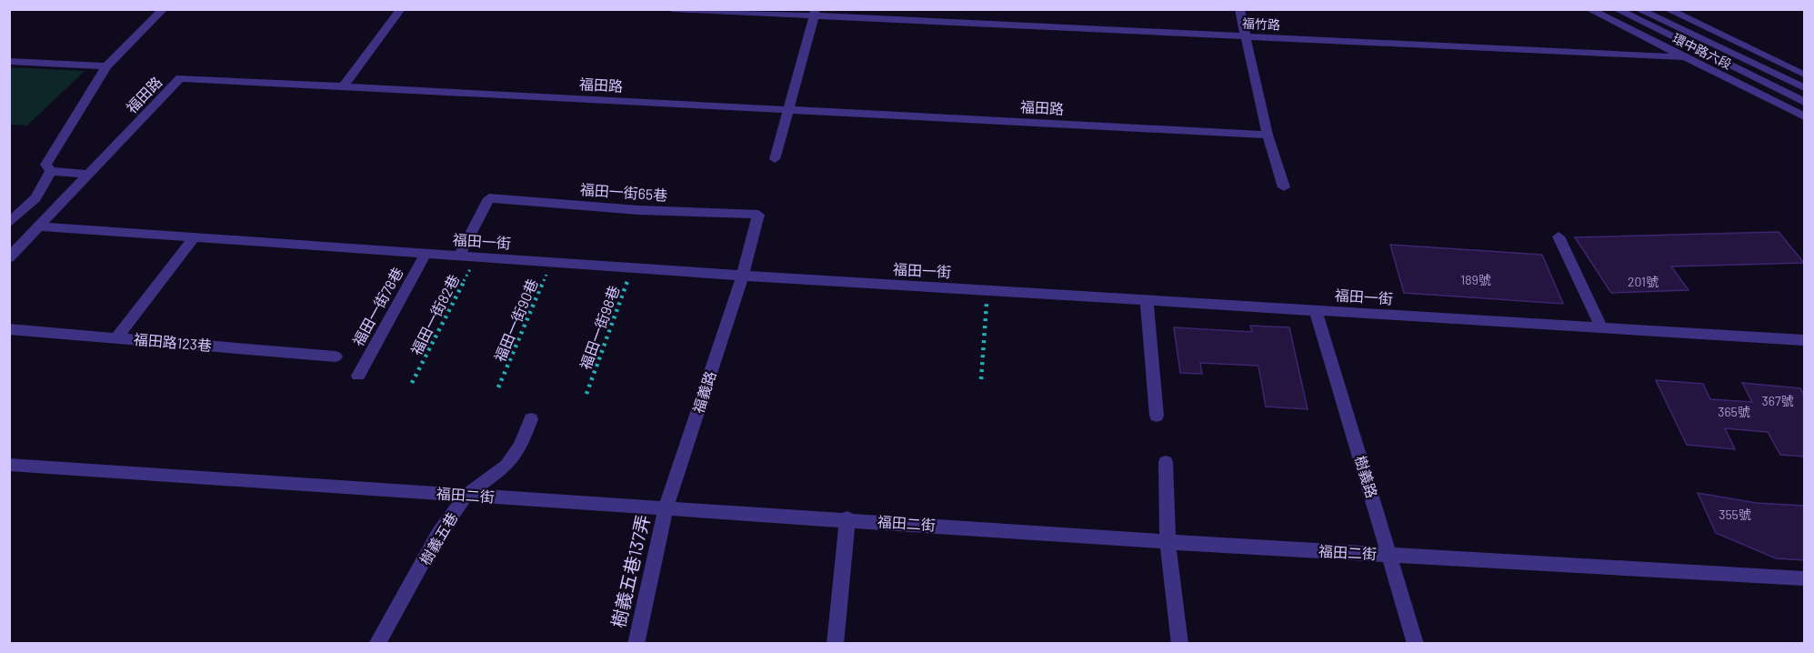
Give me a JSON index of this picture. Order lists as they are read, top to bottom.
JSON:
{
  "streets": {
    "street": [
      "福竹路",
      "環中路六段",
      "福田路",
      "福田一街65巷",
      "福田一街",
      "福田一街78巷",
      "福田路123巷",
      "福義路",
      "樹義路",
      "福田二街",
      "樹義五巷",
      "樹義五巷137弄"
    ],
    "path": ["福田一街82巷", "福田一街90巷", "福田一街98巷"]
  },
  "crossings": [
    ["福竹路", "環中路六段"],
    ["福田路", "福田一街"],
    ["福田一街65巷", "福田一街"],
    ["福田一街65巷", "福義路"],
    ["福田一街", "福田一街78巷"],
    ["福田一街", "福田一街82巷"],
    ["福田一街", "福田一街90巷"],
    ["福田一街", "福田一街98巷"],
    ["福田一街", "福義路"],
    ["福田一街", "樹義路"],
    ["福義路", "福田二街"],
    ["福義路", "樹義五巷137弄"],
    ["樹義路", "福田二街"],
    ["福田二街", "樹義五巷"],
    ["福田二街", "樹義五巷137弄"]
  ],
  "house_numbers": [
    "189號",
    "201號",
    "367號",
    "365號",
    "355號"
  ]
}
